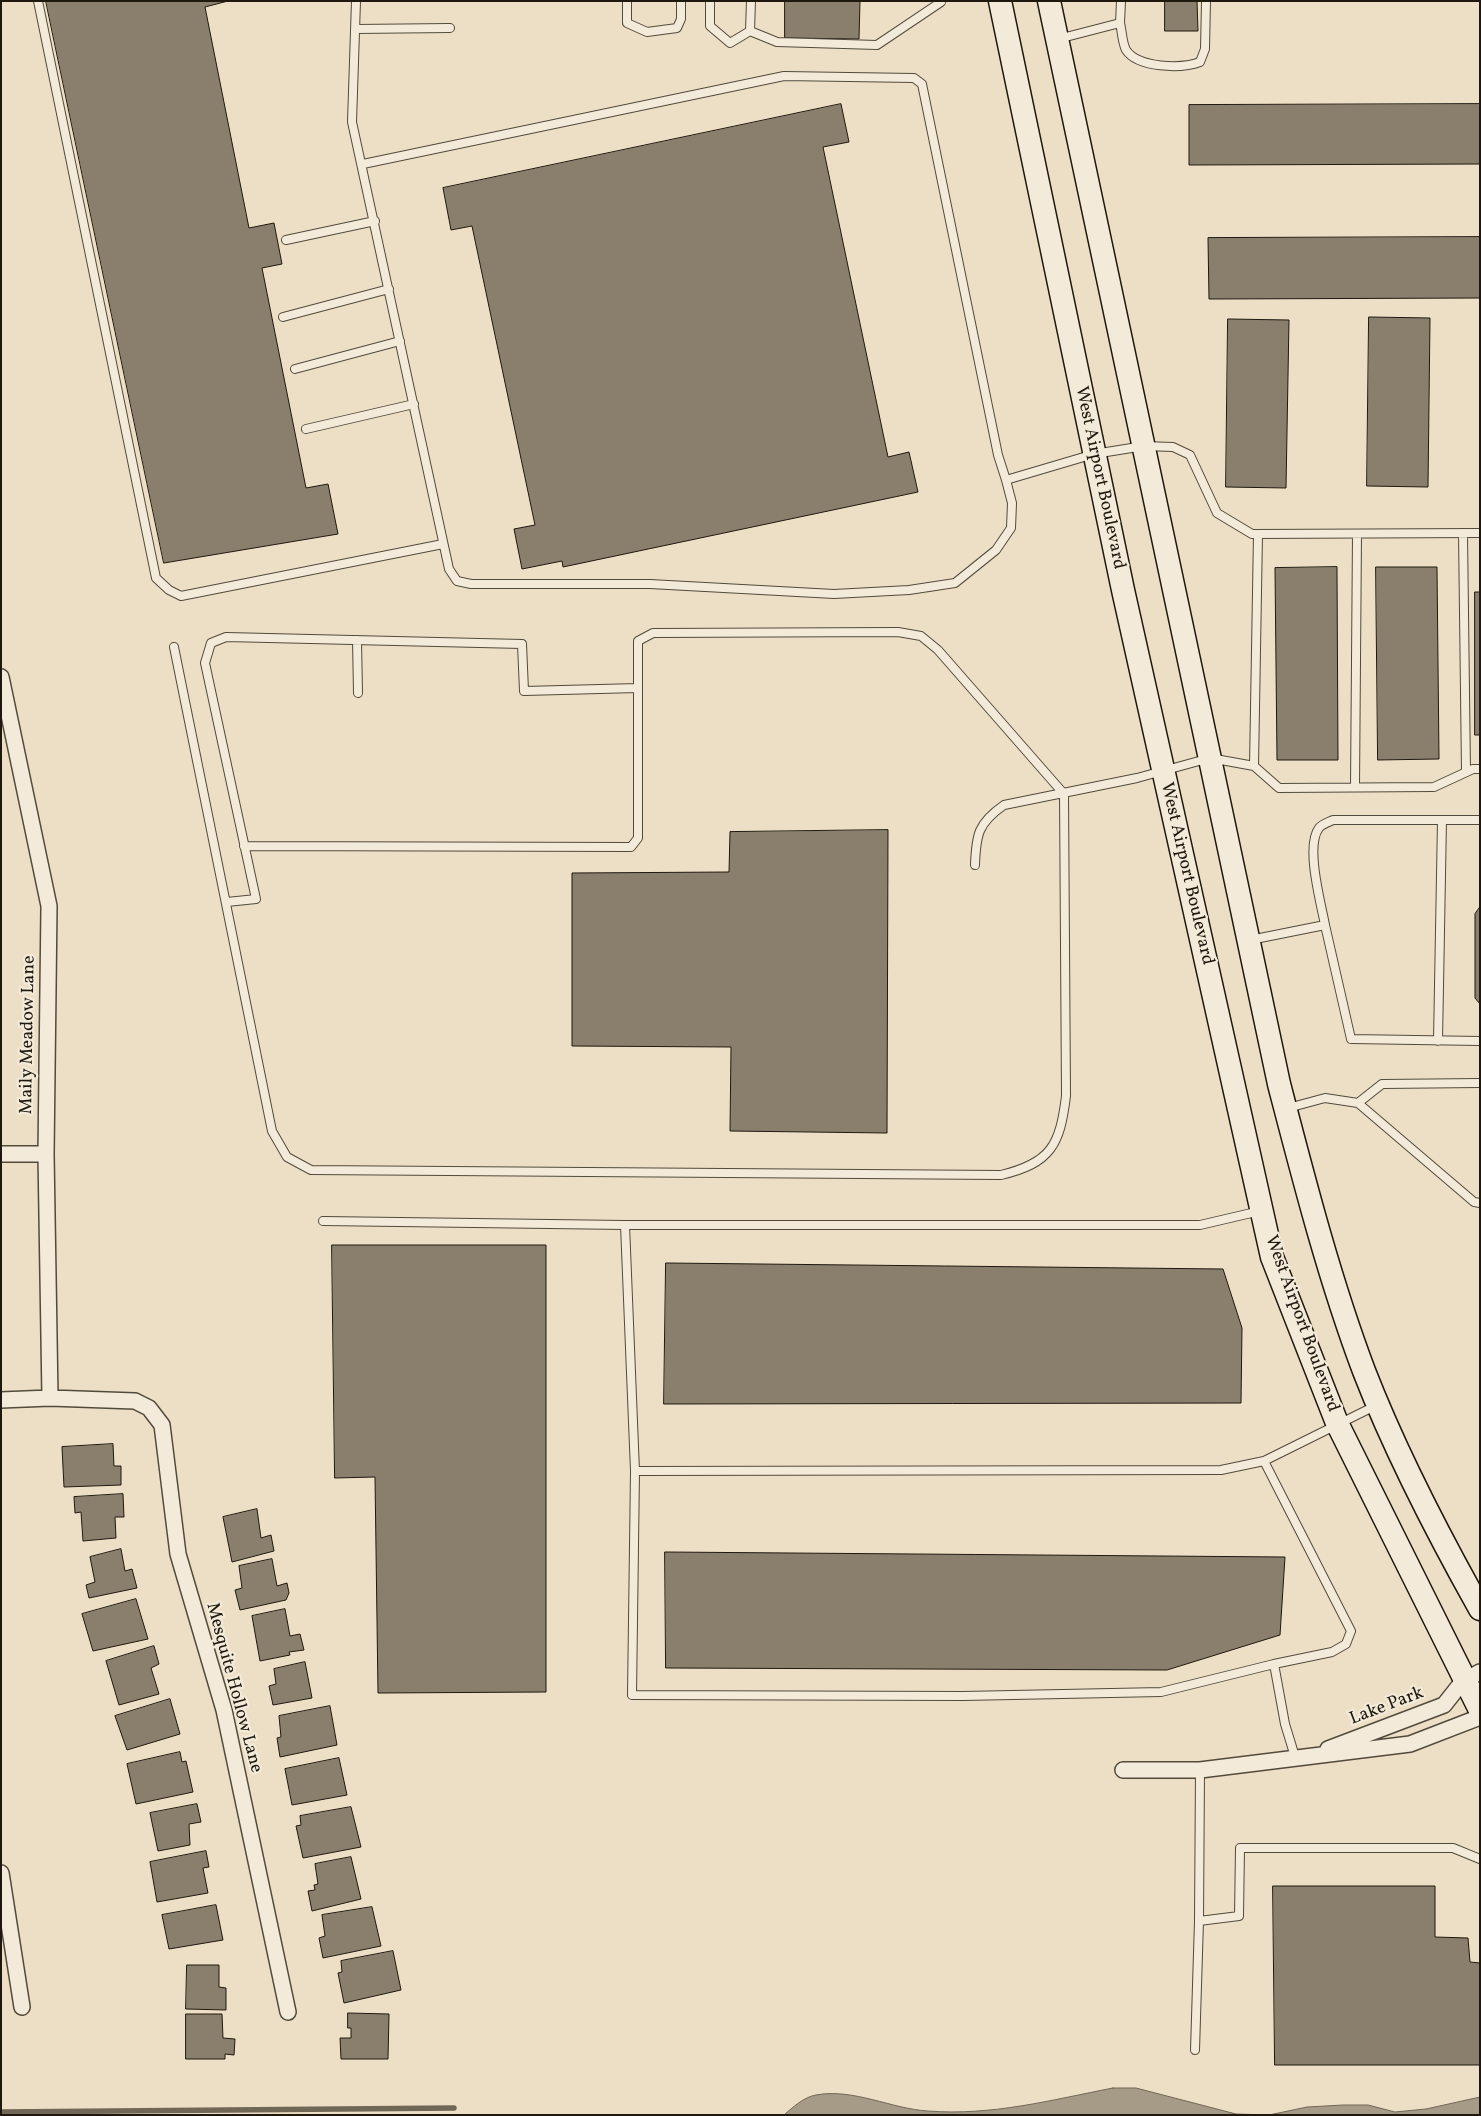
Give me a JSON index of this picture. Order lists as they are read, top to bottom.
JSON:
{
  "streets": {
    "main road": ["West Airport Boulevard"],
    "street": ["Maily Meadow Lane", "Mesquite Hollow Lane", "Lake Park"]
  },
  "crossings": [
    ["West Airport Boulevard", "Lake Park"],
    ["Maily Meadow Lane", "Mesquite Hollow Lane"]
  ]
}
